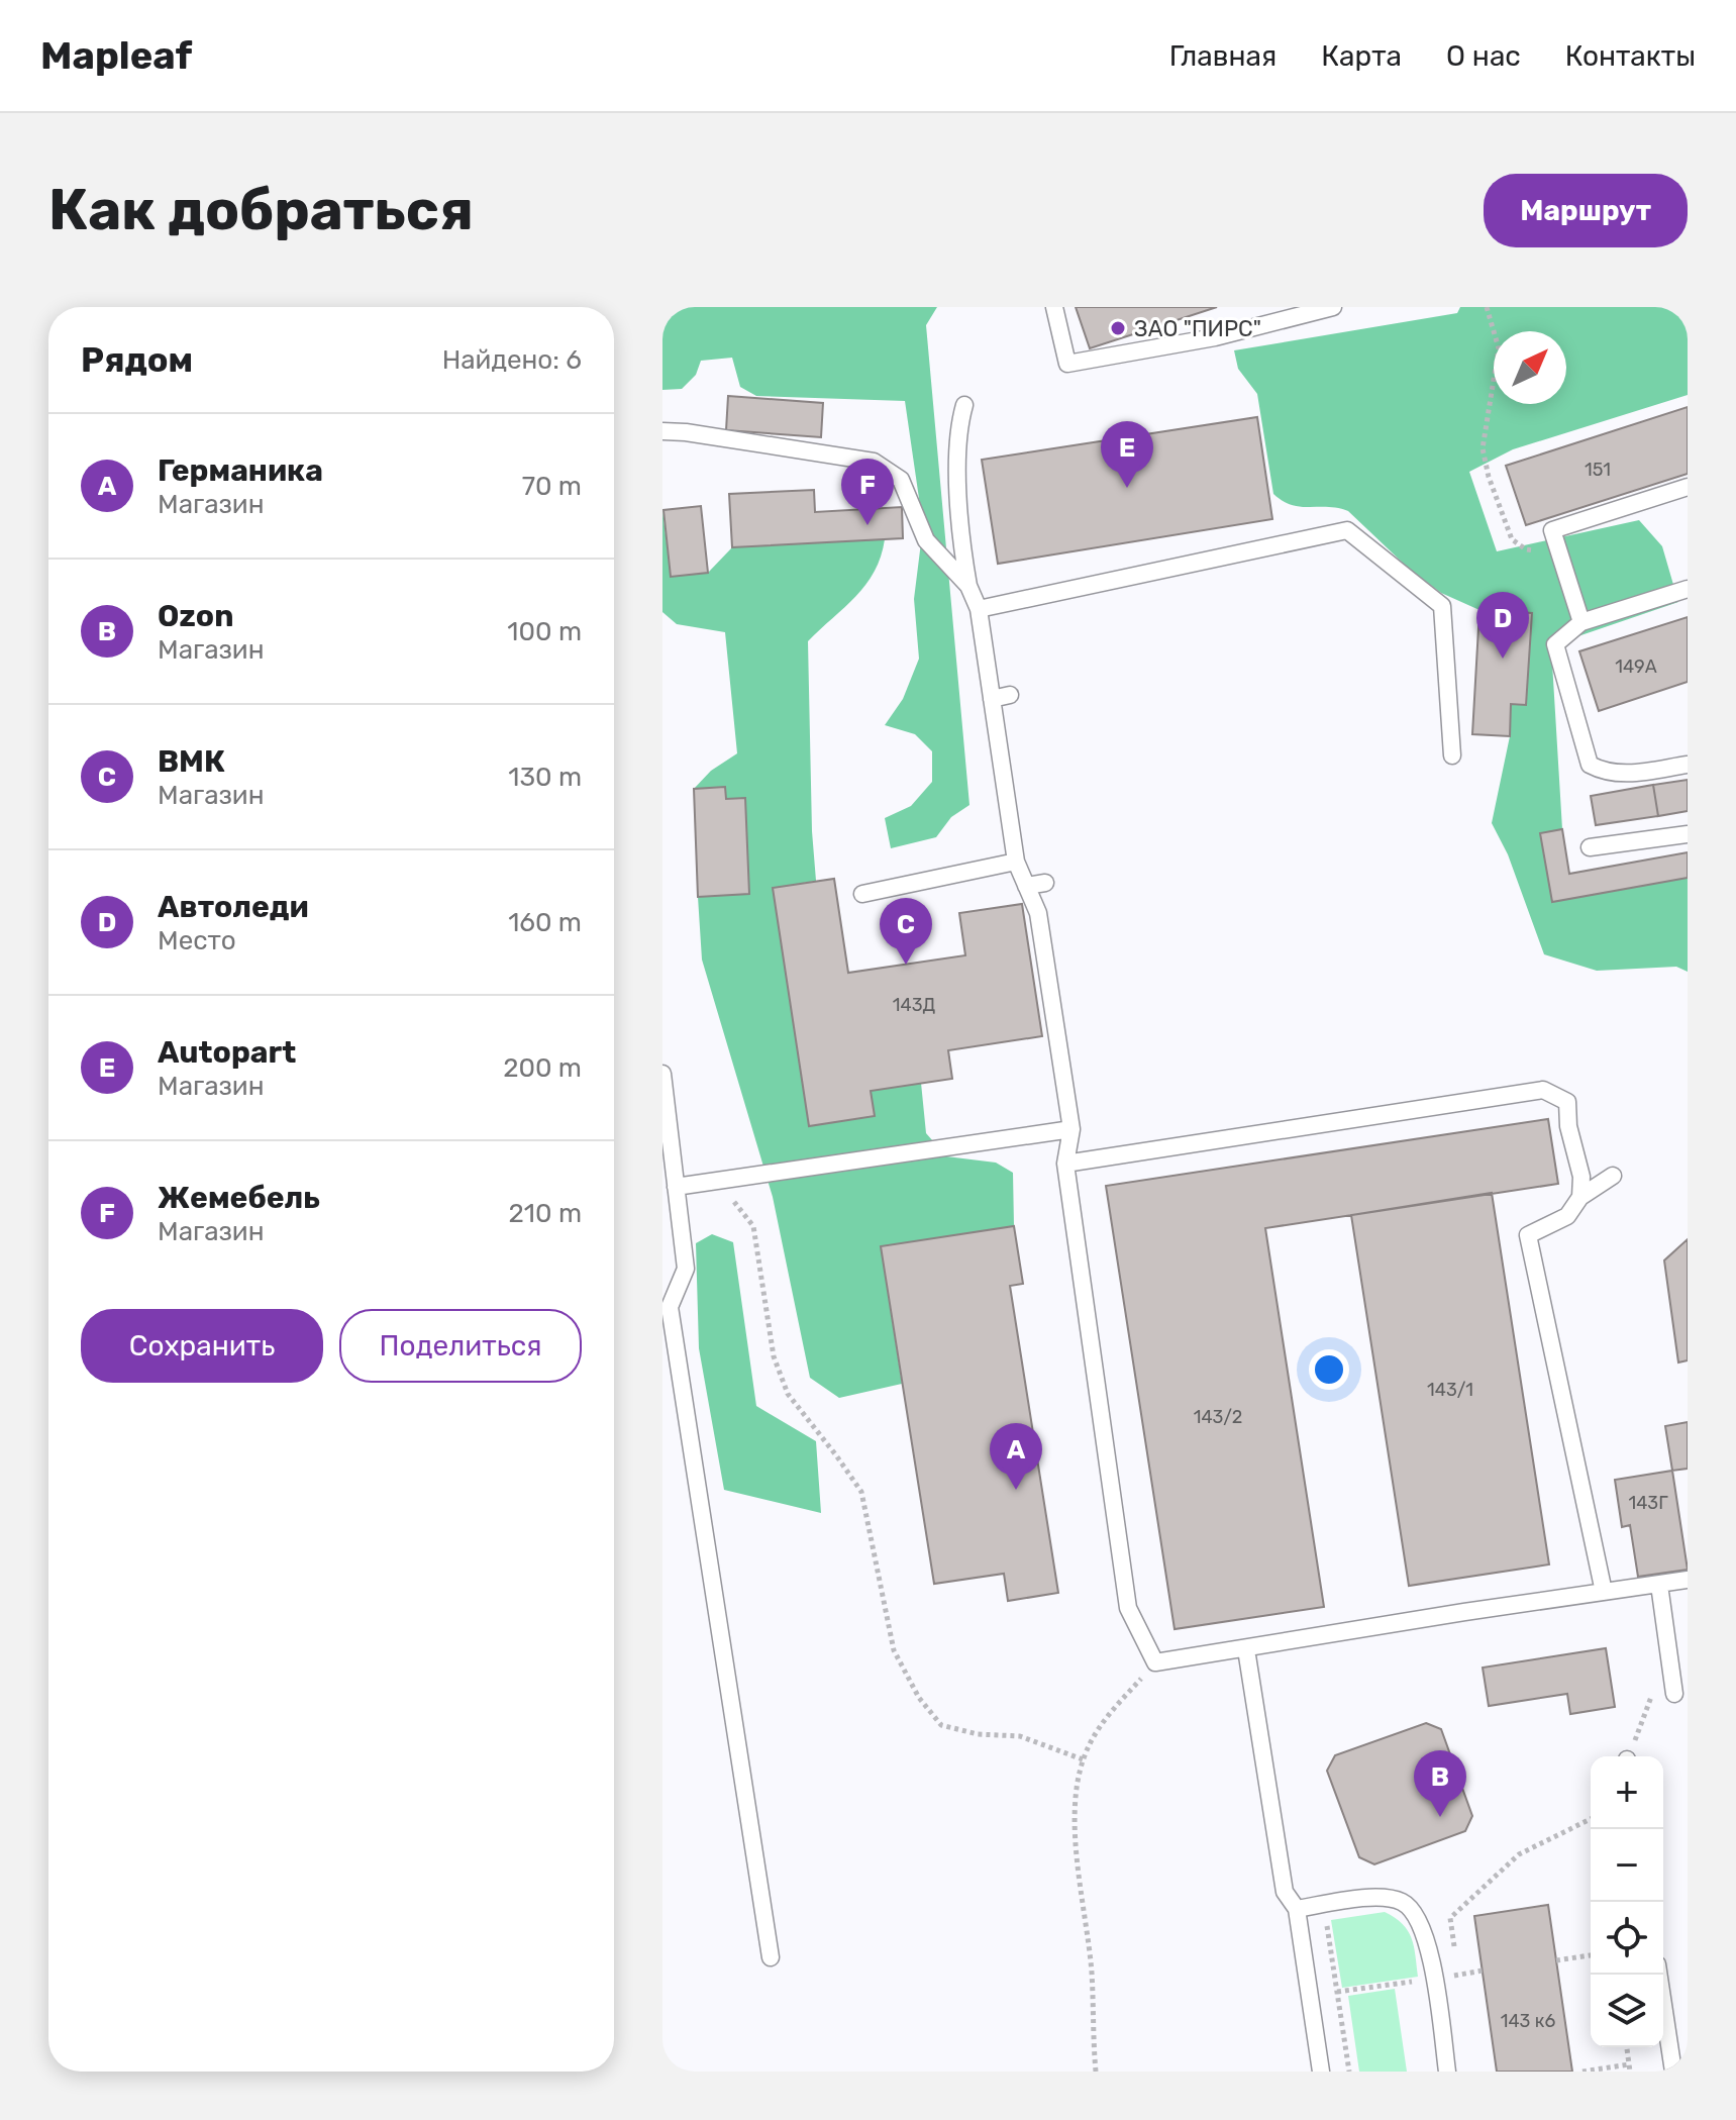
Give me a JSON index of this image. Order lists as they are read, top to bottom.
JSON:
{
  "places": ["ЗАО \"ПИРС\""],
  "house_numbers": [
    "151",
    "149А",
    "143Д",
    "143/1",
    "143/2",
    "143Г",
    "143 к6"
  ],
  "north": "top right",
  "page": {
    "header": "Mapleaf",
    "nav": [
      "Главная",
      "Карта",
      "О нас",
      "Контакты"
    ],
    "buttons": [
      "Маршрут",
      ["Сохранить", "Поделиться"]
    ],
    "title": "Как добраться",
    "heading": ["Рядом", "Найдено: 6"],
    "list": [
      {
        "mark": "A",
        "name": "Германика",
        "note": "Магазин",
        "value": "70 m"
      },
      {
        "mark": "B",
        "name": "Ozon",
        "note": "Магазин",
        "value": "100 m"
      },
      {
        "mark": "C",
        "name": "ВМК",
        "note": "Магазин",
        "value": "130 m"
      },
      {
        "mark": "D",
        "name": "Автоледи",
        "note": "Место",
        "value": "160 m"
      },
      {
        "mark": "E",
        "name": "Autopart",
        "note": "Магазин",
        "value": "200 m"
      },
      {
        "mark": "F",
        "name": "Жемебель",
        "note": "Магазин",
        "value": "210 m"
      }
    ],
    "pins": [
      "E",
      "F",
      "D",
      "C",
      "A",
      "B"
    ],
    "map_buttons": ["+", "−"]
  }
}
